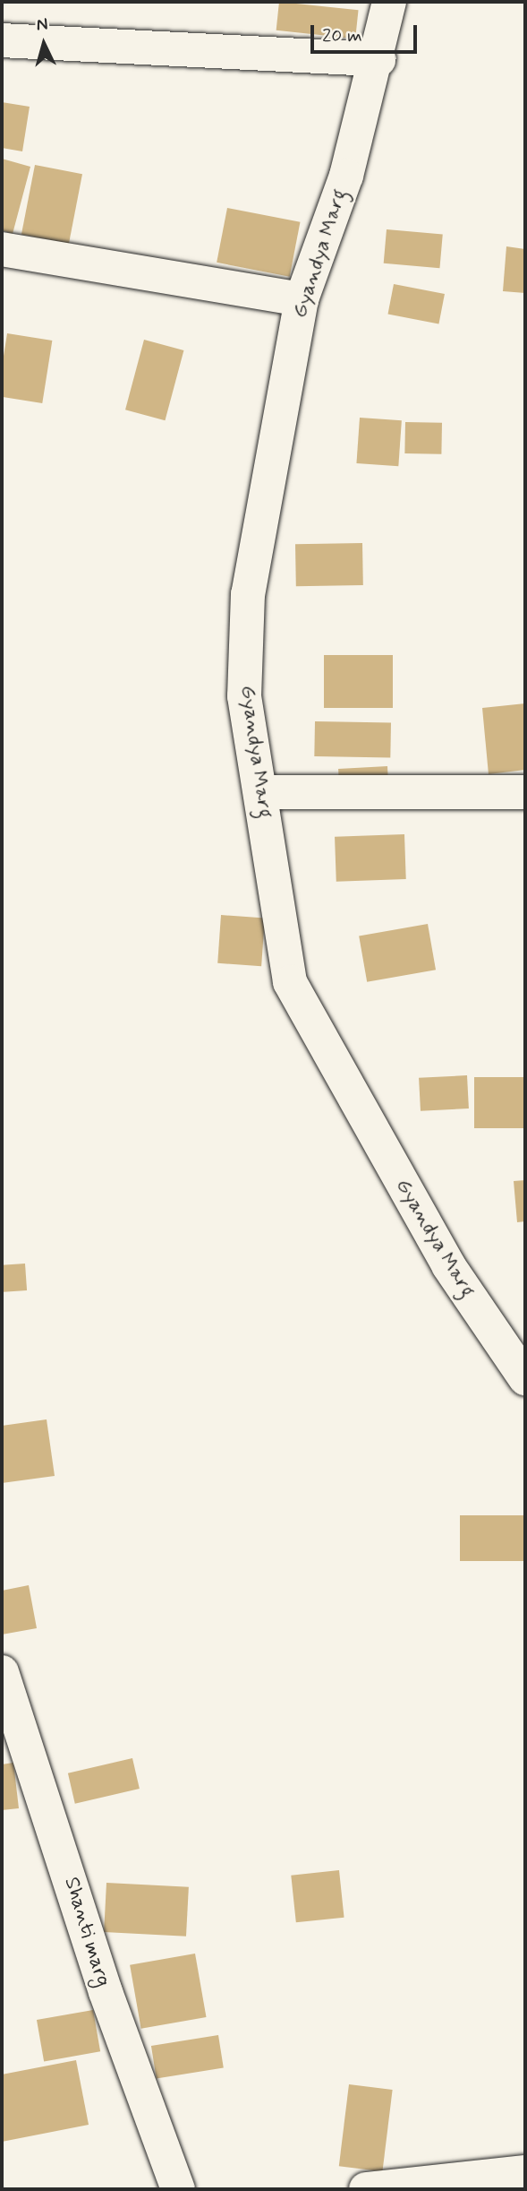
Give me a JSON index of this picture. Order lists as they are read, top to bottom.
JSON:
{
  "streets": {
    "street": ["Gyandya Marg", "Shanti marg"]
  },
  "scale_bar": "20 m",
  "north": "top"
}
